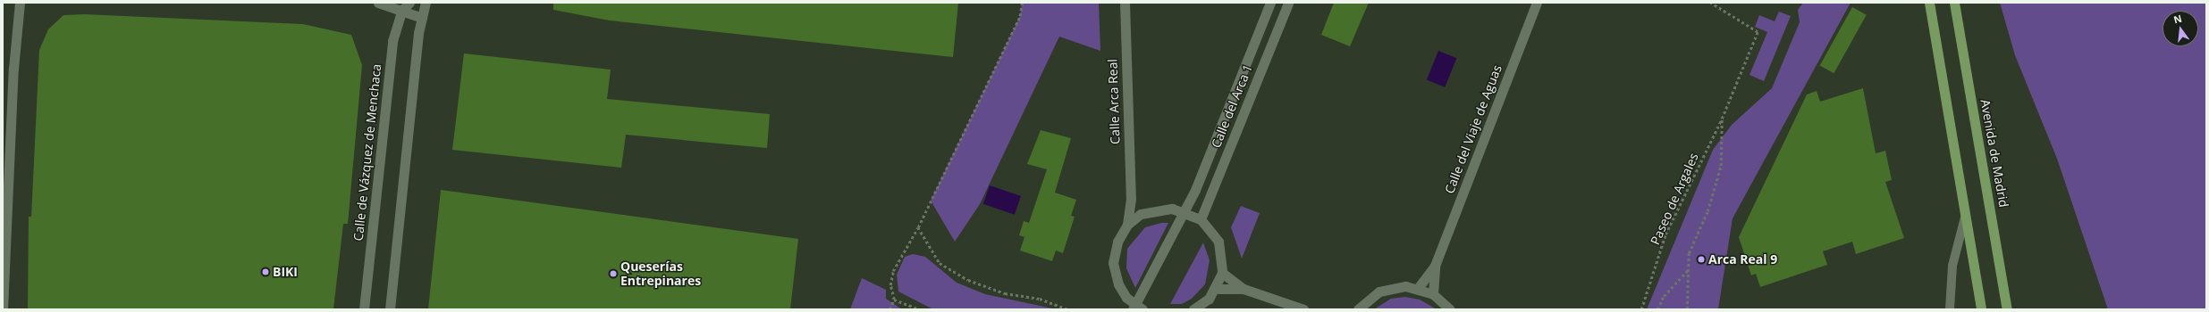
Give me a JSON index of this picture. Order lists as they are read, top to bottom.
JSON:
{
  "streets": {
    "main road": ["Avenida de Madrid"],
    "street": [
      "Calle Arca Real",
      "Calle del Arca 1",
      "Calle del Viaje de Aguas",
      "Calle de Vázquez de Menchaca"
    ],
    "path": ["Paseo de Argales"]
  },
  "crossings": [
    ["Calle Arca Real", "Calle del Arca 1"]
  ],
  "places": ["Arca Real 9", "BIKI", "Queserías Entrepinares"],
  "north": "top"
}
